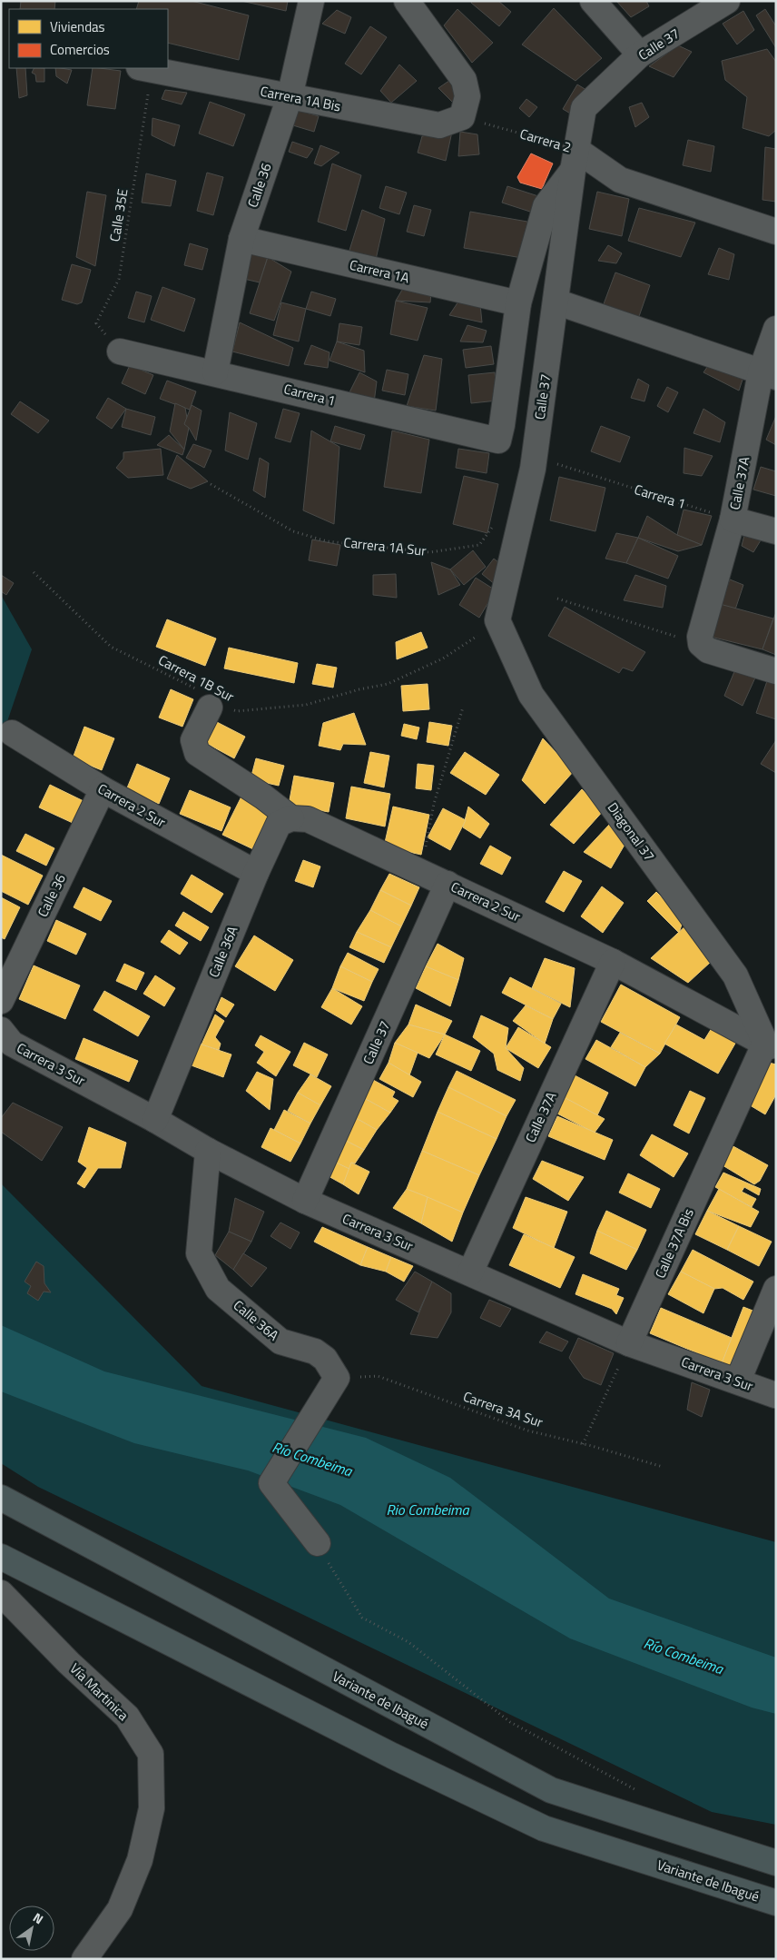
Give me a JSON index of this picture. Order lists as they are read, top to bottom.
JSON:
{
  "streets": {
    "highway": ["Variante de Ibagué"],
    "street": [
      "Calle 37",
      "Carrera 1A Bis",
      "Carrera 2",
      "Calle 36",
      "Carrera 1A",
      "Carrera 1",
      "Calle 37A",
      "Carrera 2 Sur",
      "Diagonal 37",
      "Calle 36A",
      "Carrera 3 Sur",
      "Calle 37A Bis",
      "Vía Martinica"
    ],
    "path": [
      "Calle 35E",
      "Carrera 1A Sur",
      "Carrera 1B Sur",
      "Carrera 3A Sur"
    ]
  },
  "crossings": [
    ["Calle 37", "Carrera 2"],
    ["Calle 37", "Carrera 1A"],
    ["Calle 37", "Carrera 1"],
    ["Calle 37", "Carrera 1B Sur"],
    ["Calle 37", "Carrera 2 Sur"],
    ["Calle 37", "Diagonal 37"],
    ["Calle 37", "Carrera 3 Sur"],
    ["Carrera 1A Bis", "Carrera 2"],
    ["Carrera 1A Bis", "Calle 36"],
    ["Carrera 1A Bis", "Calle 35E"],
    ["Calle 36", "Carrera 1A"],
    ["Calle 36", "Carrera 1"],
    ["Calle 36", "Carrera 2 Sur"],
    ["Calle 35E", "Carrera 1"],
    ["Carrera 1", "Calle 37A"],
    ["Calle 37A", "Carrera 2 Sur"],
    ["Calle 37A", "Carrera 3 Sur"],
    ["Carrera 1B Sur", "Carrera 2 Sur"],
    ["Carrera 1B Sur", "Diagonal 37"],
    ["Carrera 2 Sur", "Diagonal 37"],
    ["Carrera 2 Sur", "Calle 36A"],
    ["Carrera 2 Sur", "Calle 37A Bis"],
    ["Diagonal 37", "Calle 37A Bis"],
    ["Calle 36A", "Carrera 3 Sur"],
    ["Calle 36A", "Carrera 3A Sur"],
    ["Carrera 3 Sur", "Calle 37A Bis"]
  ],
  "water": ["Río Combeima", "Rio Combeima"],
  "legend": ["Viviendas", "Comercios"],
  "north": "top right"
}
